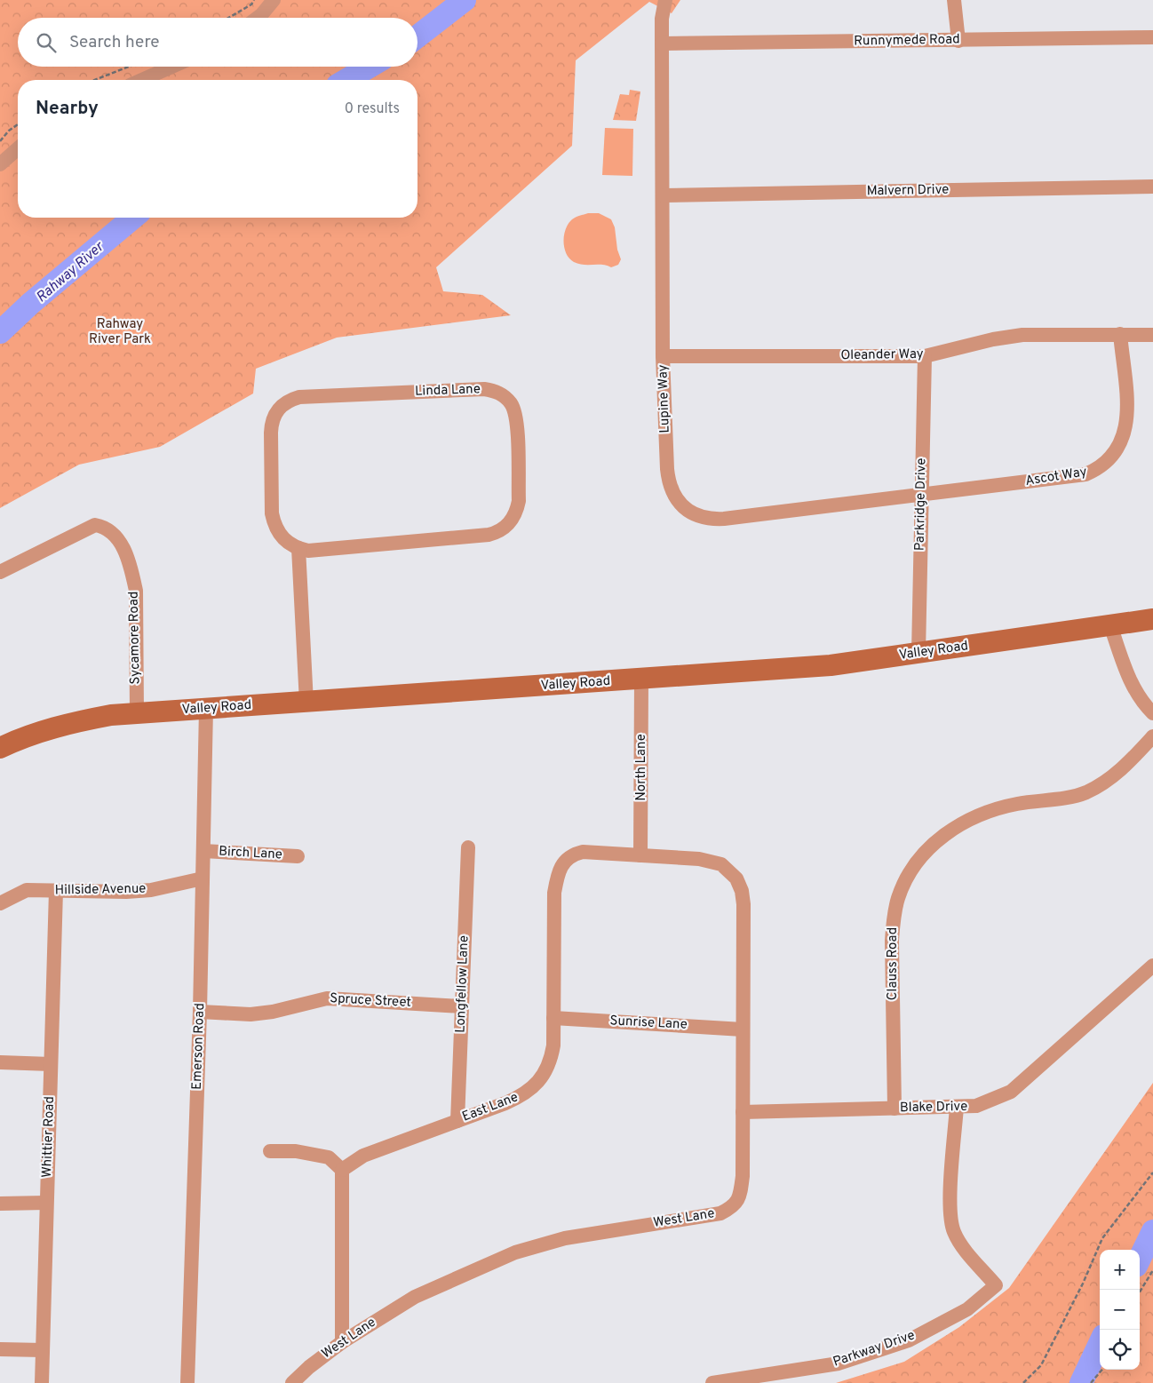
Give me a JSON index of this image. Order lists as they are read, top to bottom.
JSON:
{
  "streets": {
    "street": [
      "Runnymede Road",
      "Malvern Drive",
      "Oleander Way",
      "Linda Lane",
      "Lupine Way",
      "Ascot Way",
      "Parkridge Drive",
      "Sycamore Road",
      "Valley Road",
      "North Lane",
      "Birch Lane",
      "Hillside Avenue",
      "Clauss Road",
      "Longfellow Lane",
      "Spruce Street",
      "Sunrise Lane",
      "Emerson Road",
      "East Lane",
      "Blake Drive",
      "Whittier Road",
      "West Lane",
      "Parkway Drive"
    ]
  },
  "crossings": [
    ["Runnymede Road", "Lupine Way"],
    ["Malvern Drive", "Lupine Way"],
    ["Oleander Way", "Lupine Way"],
    ["Oleander Way", "Ascot Way"],
    ["Oleander Way", "Parkridge Drive"],
    ["Lupine Way", "Ascot Way"],
    ["Lupine Way", "Parkridge Drive"],
    ["Ascot Way", "Parkridge Drive"],
    ["Parkridge Drive", "Valley Road"],
    ["Sycamore Road", "Valley Road"],
    ["Valley Road", "North Lane"],
    ["Valley Road", "Emerson Road"],
    ["North Lane", "East Lane"],
    ["North Lane", "West Lane"],
    ["Birch Lane", "Emerson Road"],
    ["Hillside Avenue", "Emerson Road"],
    ["Hillside Avenue", "Whittier Road"],
    ["Clauss Road", "Blake Drive"],
    ["Longfellow Lane", "Spruce Street"],
    ["Longfellow Lane", "East Lane"],
    ["Spruce Street", "Emerson Road"],
    ["Sunrise Lane", "East Lane"],
    ["Sunrise Lane", "West Lane"],
    ["East Lane", "West Lane"],
    ["Blake Drive", "West Lane"],
    ["Blake Drive", "Parkway Drive"]
  ],
  "water": ["Rahway River"],
  "parks": ["Rahway River Park"],
  "page": {
    "search": "Search here",
    "heading": ["Nearby", "0 results"],
    "map_buttons": ["+", "−"]
  }
}
